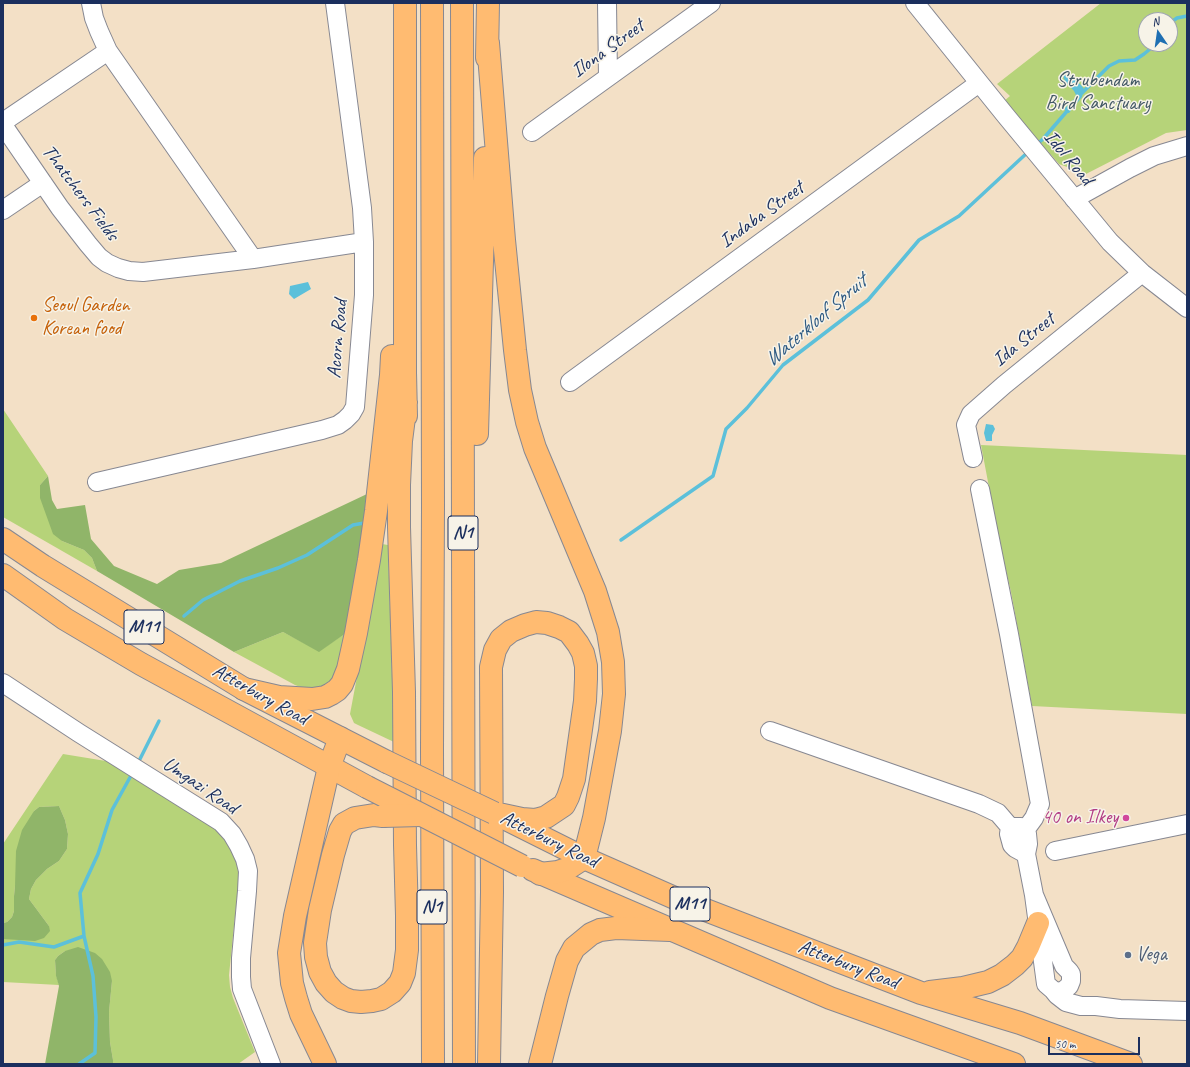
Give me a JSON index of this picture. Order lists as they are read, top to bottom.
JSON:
{
  "streets": {
    "main road": ["N1", "M11", "Atterbury Road"],
    "street": [
      "Ilona Street",
      "Idol Road",
      "Thatchers Fields",
      "Indaba Street",
      "Acorn Road",
      "Ida Street",
      "Umgazi Road"
    ]
  },
  "crossings": [
    ["Idol Road", "Indaba Street"],
    ["Idol Road", "Ida Street"],
    ["Thatchers Fields", "Acorn Road"]
  ],
  "water": ["Waterkloof Spruit"],
  "parks": ["Strubendam Bird Sanctuary"],
  "places": ["Seoul Garden Korean food", "40 on Ilkey", "Vega"],
  "scale_bar": "50 m",
  "north": "top"
}
